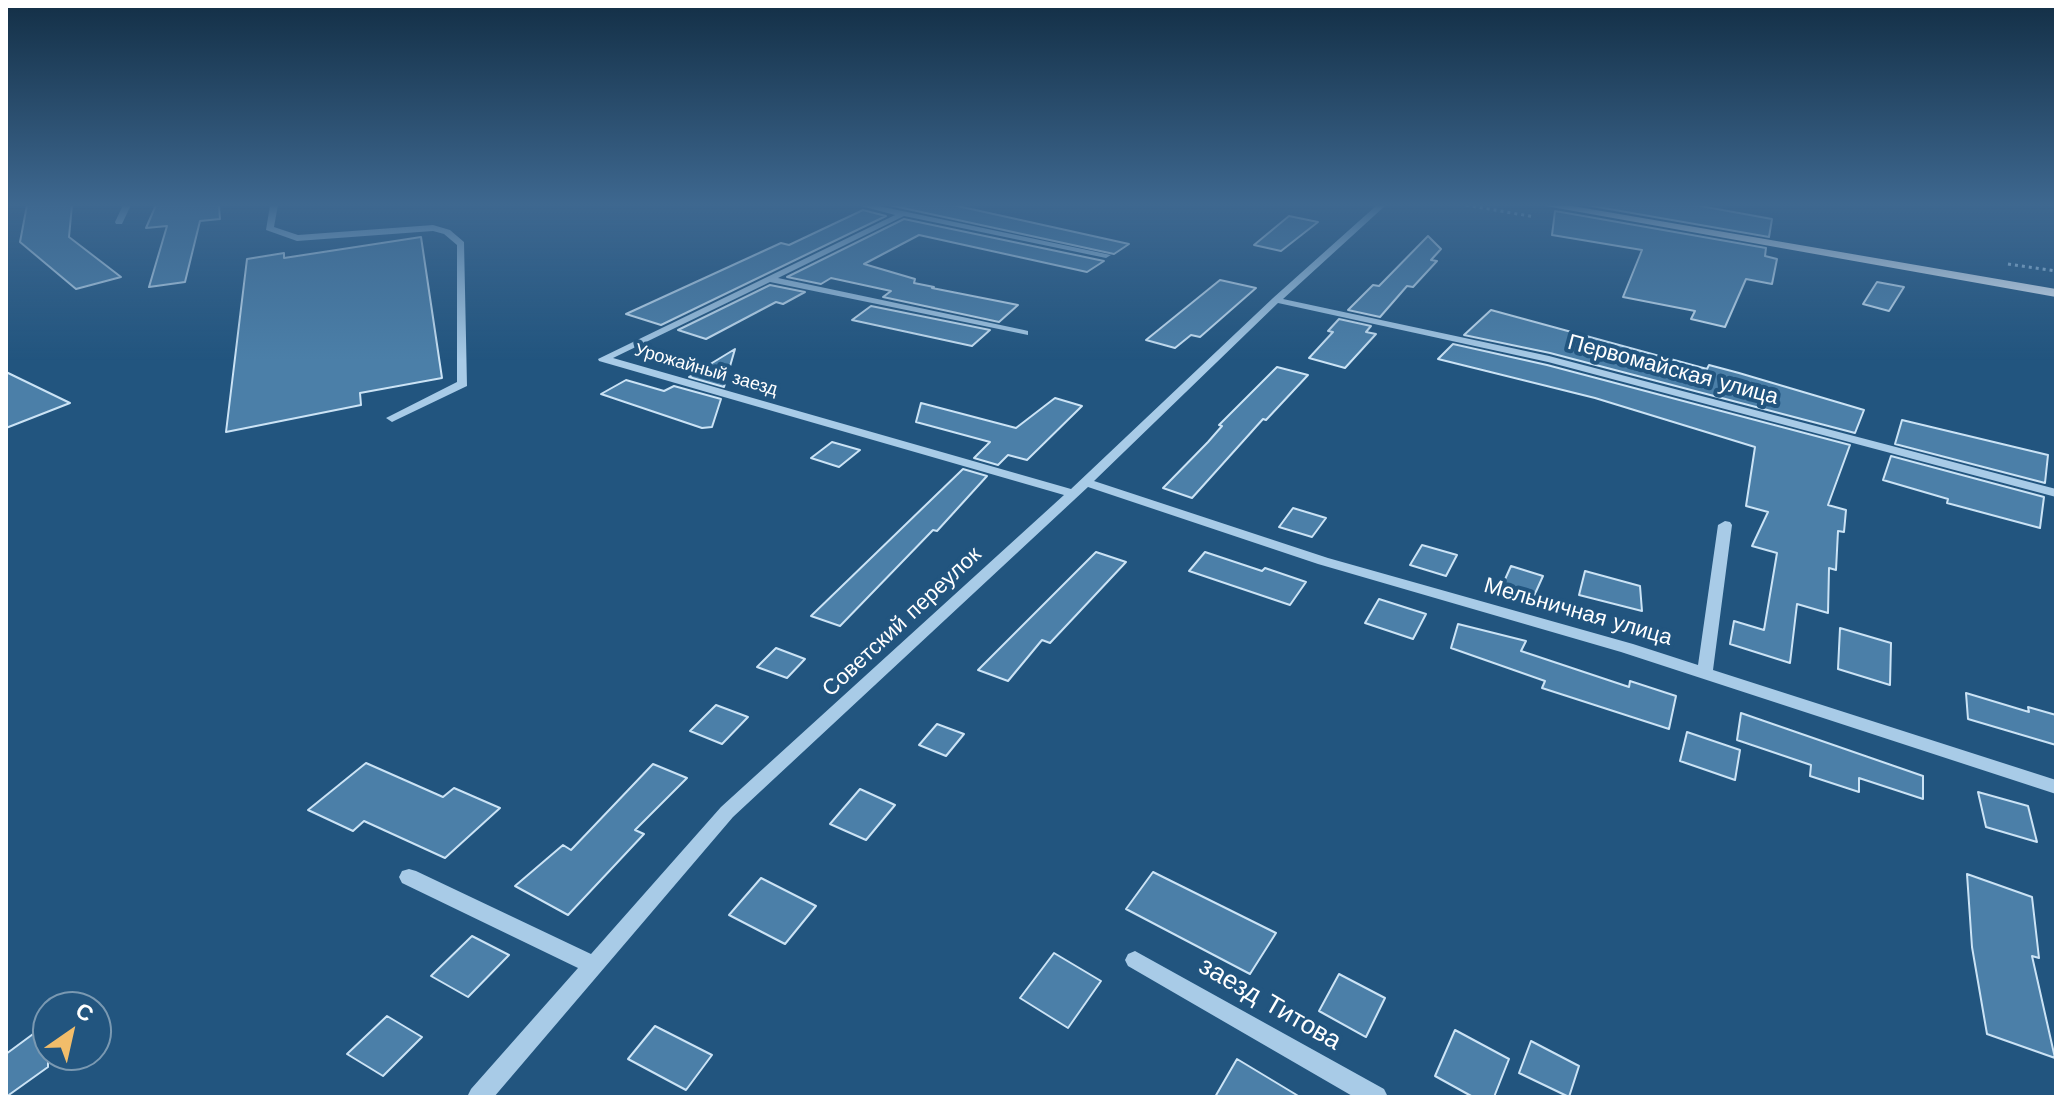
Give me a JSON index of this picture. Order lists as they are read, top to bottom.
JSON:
{
  "streets": {
    "street": [
      "Урожайный заезд",
      "Первомайская улица",
      "Мельничная улица",
      "Советский переулок",
      "заезд Титова"
    ]
  },
  "crossings": [
    ["Урожайный заезд", "Советский переулок"],
    ["Первомайская улица", "Советский переулок"],
    ["Мельничная улица", "Советский переулок"]
  ],
  "north": "top right"
}
